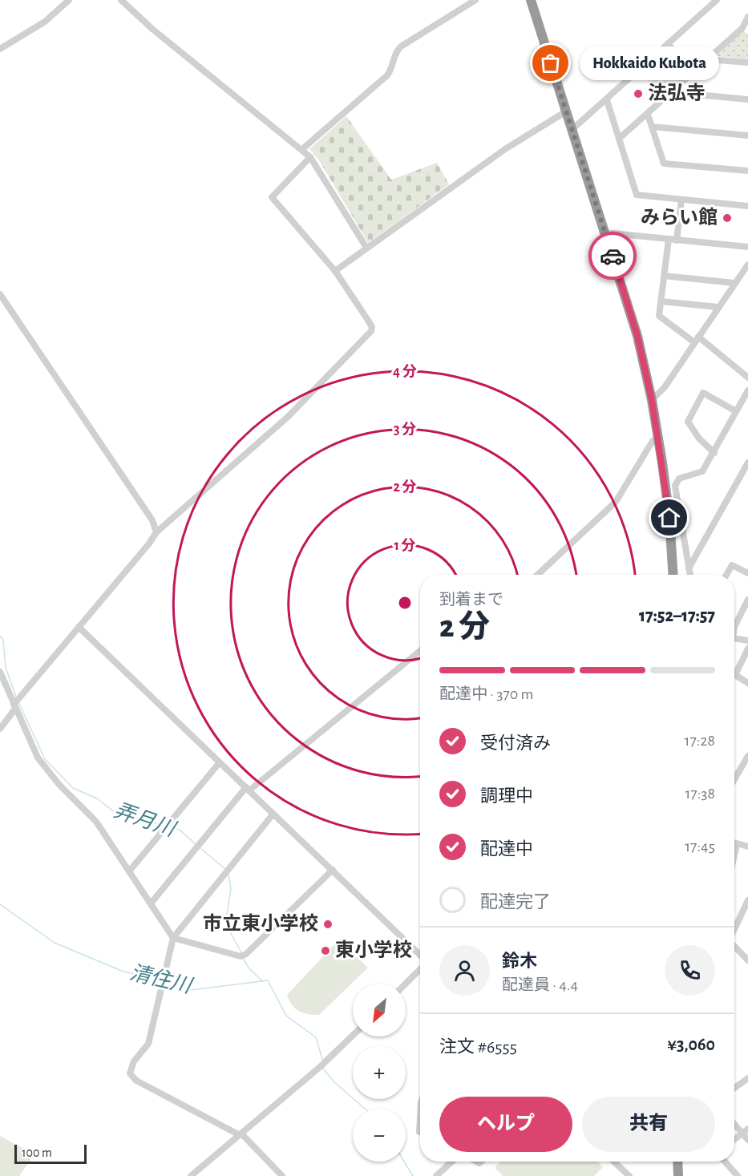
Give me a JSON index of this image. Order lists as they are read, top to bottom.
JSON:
{
  "water": ["弄月川", "清住川"],
  "places": [
    "Hokkaido Kubota",
    "法弘寺",
    "みらい館",
    "市立東小学校",
    "東小学校"
  ],
  "scale_bar": "100 m",
  "north": "bottom left",
  "page": {
    "bubble": "Hokkaido Kubota",
    "heading": ["2 分", "到着まで", "17:52–17:57"],
    "panel": [
      "鈴木",
      "配達員 · 4.4",
      "注文 #6555",
      "¥3,060"
    ],
    "bar": "配達中 · 370 m",
    "list": [
      ["受付済み", "17:28"],
      ["調理中", "17:38"],
      ["配達中", "17:45"],
      "配達完了"
    ],
    "map_buttons": ["+", "−"],
    "buttons": ["ヘルプ", "共有"],
    "scale": "100 m"
  },
  "rings": [
    "4 分",
    "3 分",
    "2 分",
    "1 分"
  ]
}
